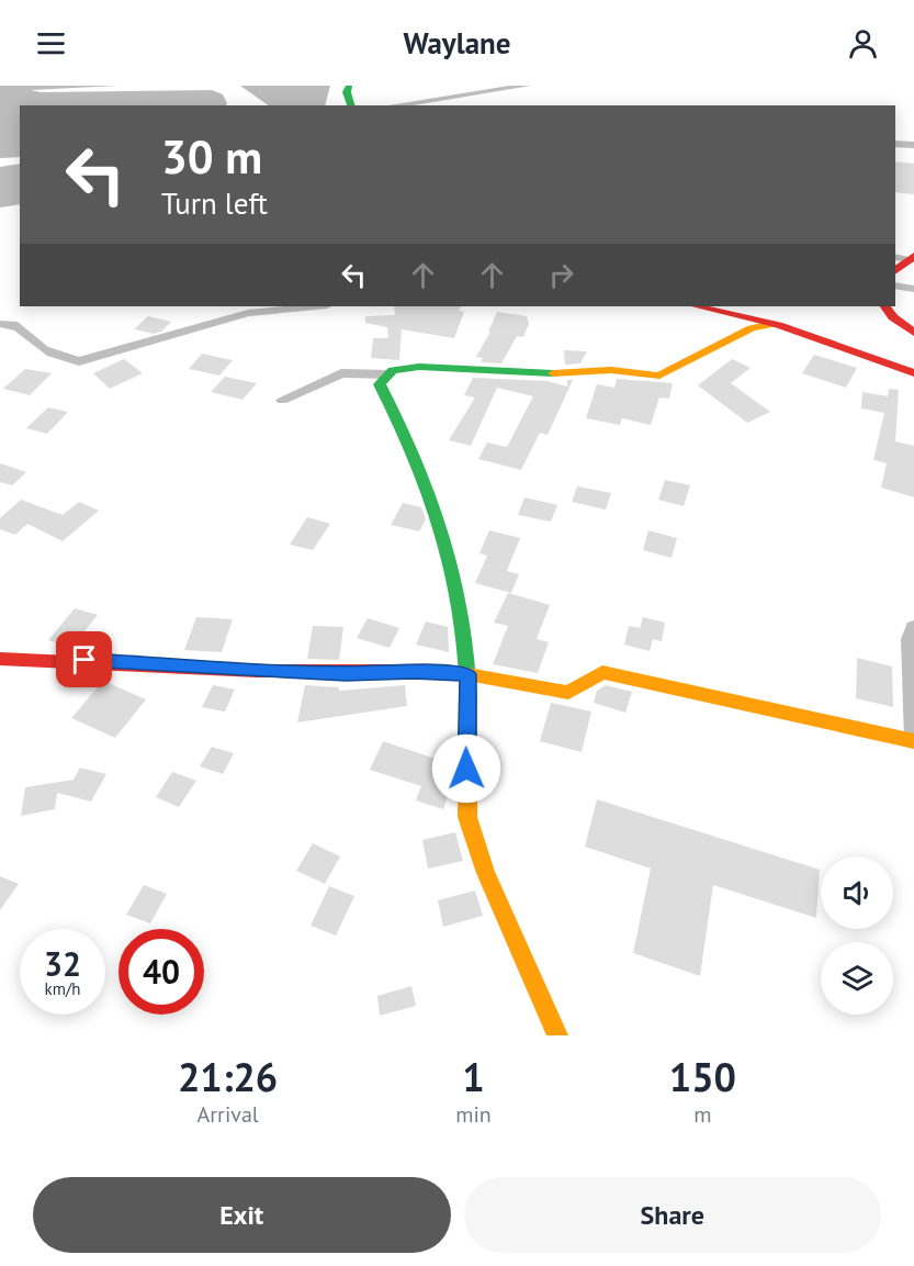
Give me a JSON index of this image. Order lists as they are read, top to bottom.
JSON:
{
  "page": {
    "header": "Waylane",
    "turn": ["30 m", "Turn left"],
    "speed": "32 km/h",
    "limit": "40",
    "eta": [
      "21:26",
      "Arrival",
      "1",
      "min",
      "150",
      "m"
    ],
    "buttons": ["Exit", "Share"]
  }
}
